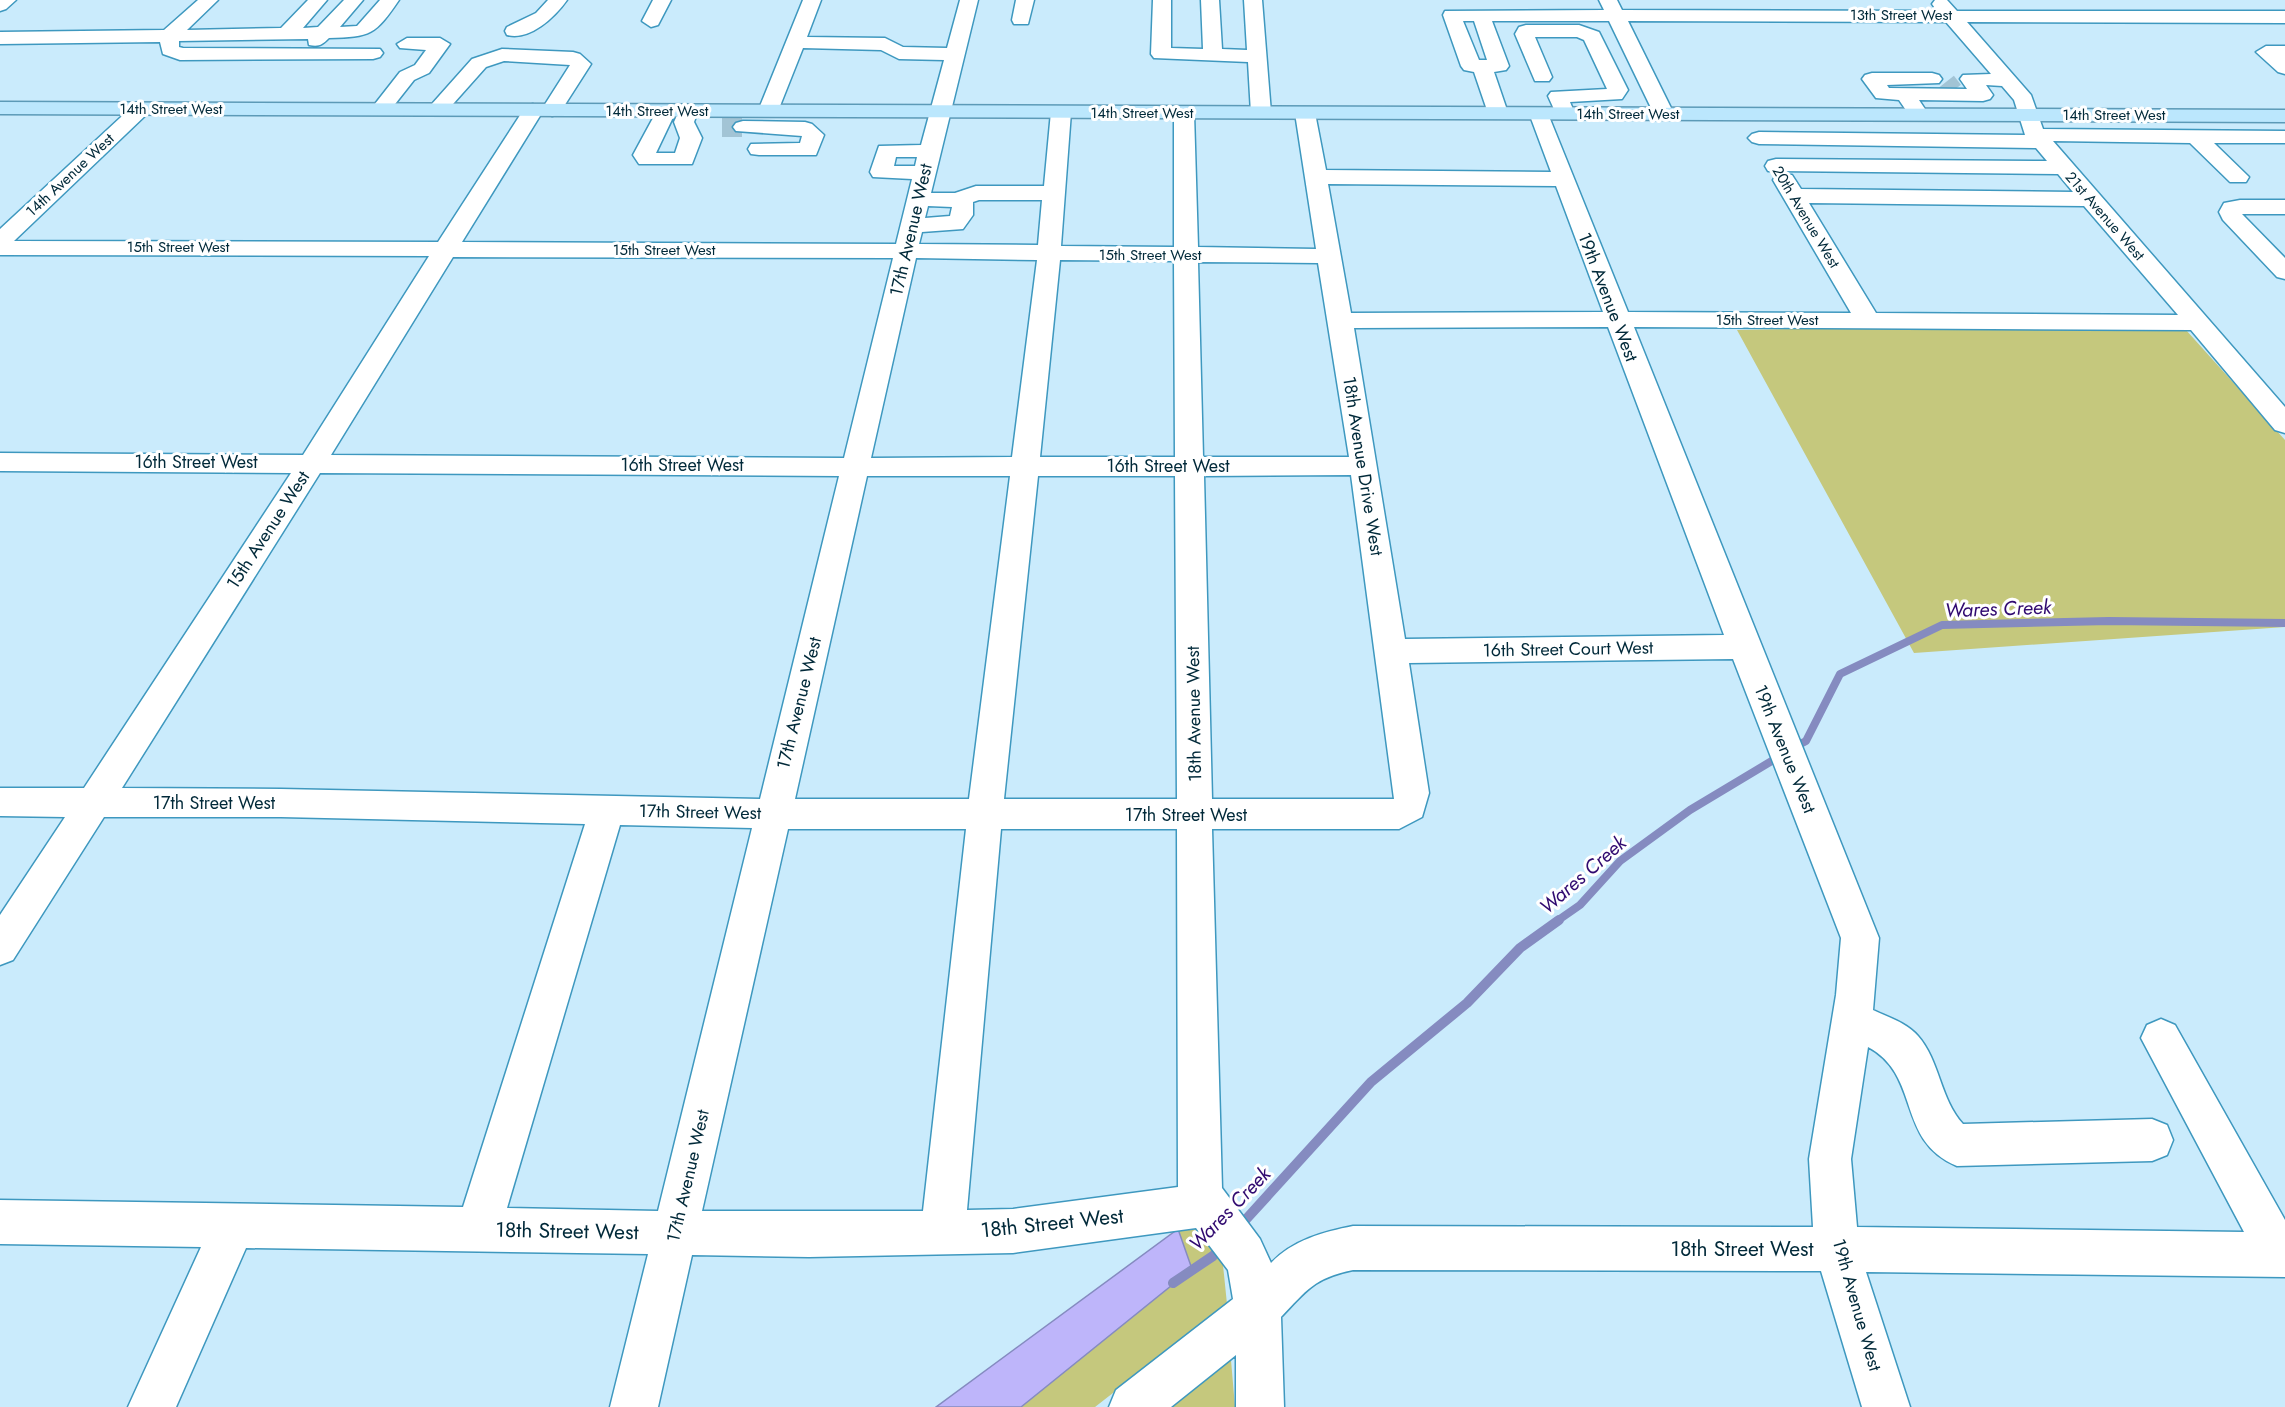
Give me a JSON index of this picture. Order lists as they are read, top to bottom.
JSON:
{
  "streets": {
    "main road": ["14th Street West"],
    "street": [
      "13th Street West",
      "14th Avenue West",
      "21st Avenue West",
      "20th Avenue West",
      "17th Avenue West",
      "15th Street West",
      "19th Avenue West",
      "16th Street West",
      "18th Avenue Drive West",
      "15th Avenue West",
      "16th Street Court West",
      "18th Avenue West",
      "17th Street West",
      "18th Street West"
    ]
  },
  "crossings": [
    ["13th Street West", "21st Avenue West"],
    ["13th Street West", "19th Avenue West"],
    ["14th Street West", "14th Avenue West"],
    ["14th Street West", "21st Avenue West"],
    ["14th Street West", "20th Avenue West"],
    ["14th Street West", "17th Avenue West"],
    ["14th Street West", "19th Avenue West"],
    ["14th Street West", "18th Avenue Drive West"],
    ["14th Street West", "15th Avenue West"],
    ["14th Street West", "18th Avenue West"],
    ["21st Avenue West", "15th Street West"],
    ["20th Avenue West", "15th Street West"],
    ["17th Avenue West", "15th Street West"],
    ["17th Avenue West", "16th Street West"],
    ["17th Avenue West", "17th Street West"],
    ["17th Avenue West", "18th Street West"],
    ["15th Street West", "19th Avenue West"],
    ["15th Street West", "18th Avenue Drive West"],
    ["15th Street West", "15th Avenue West"],
    ["15th Street West", "18th Avenue West"],
    ["19th Avenue West", "16th Street Court West"],
    ["19th Avenue West", "18th Street West"],
    ["16th Street West", "18th Avenue Drive West"],
    ["16th Street West", "15th Avenue West"],
    ["16th Street West", "18th Avenue West"],
    ["18th Avenue Drive West", "16th Street Court West"],
    ["18th Avenue Drive West", "17th Street West"],
    ["15th Avenue West", "17th Street West"],
    ["18th Avenue West", "17th Street West"],
    ["18th Avenue West", "18th Street West"]
  ],
  "water": ["Wares Creek"]
}
